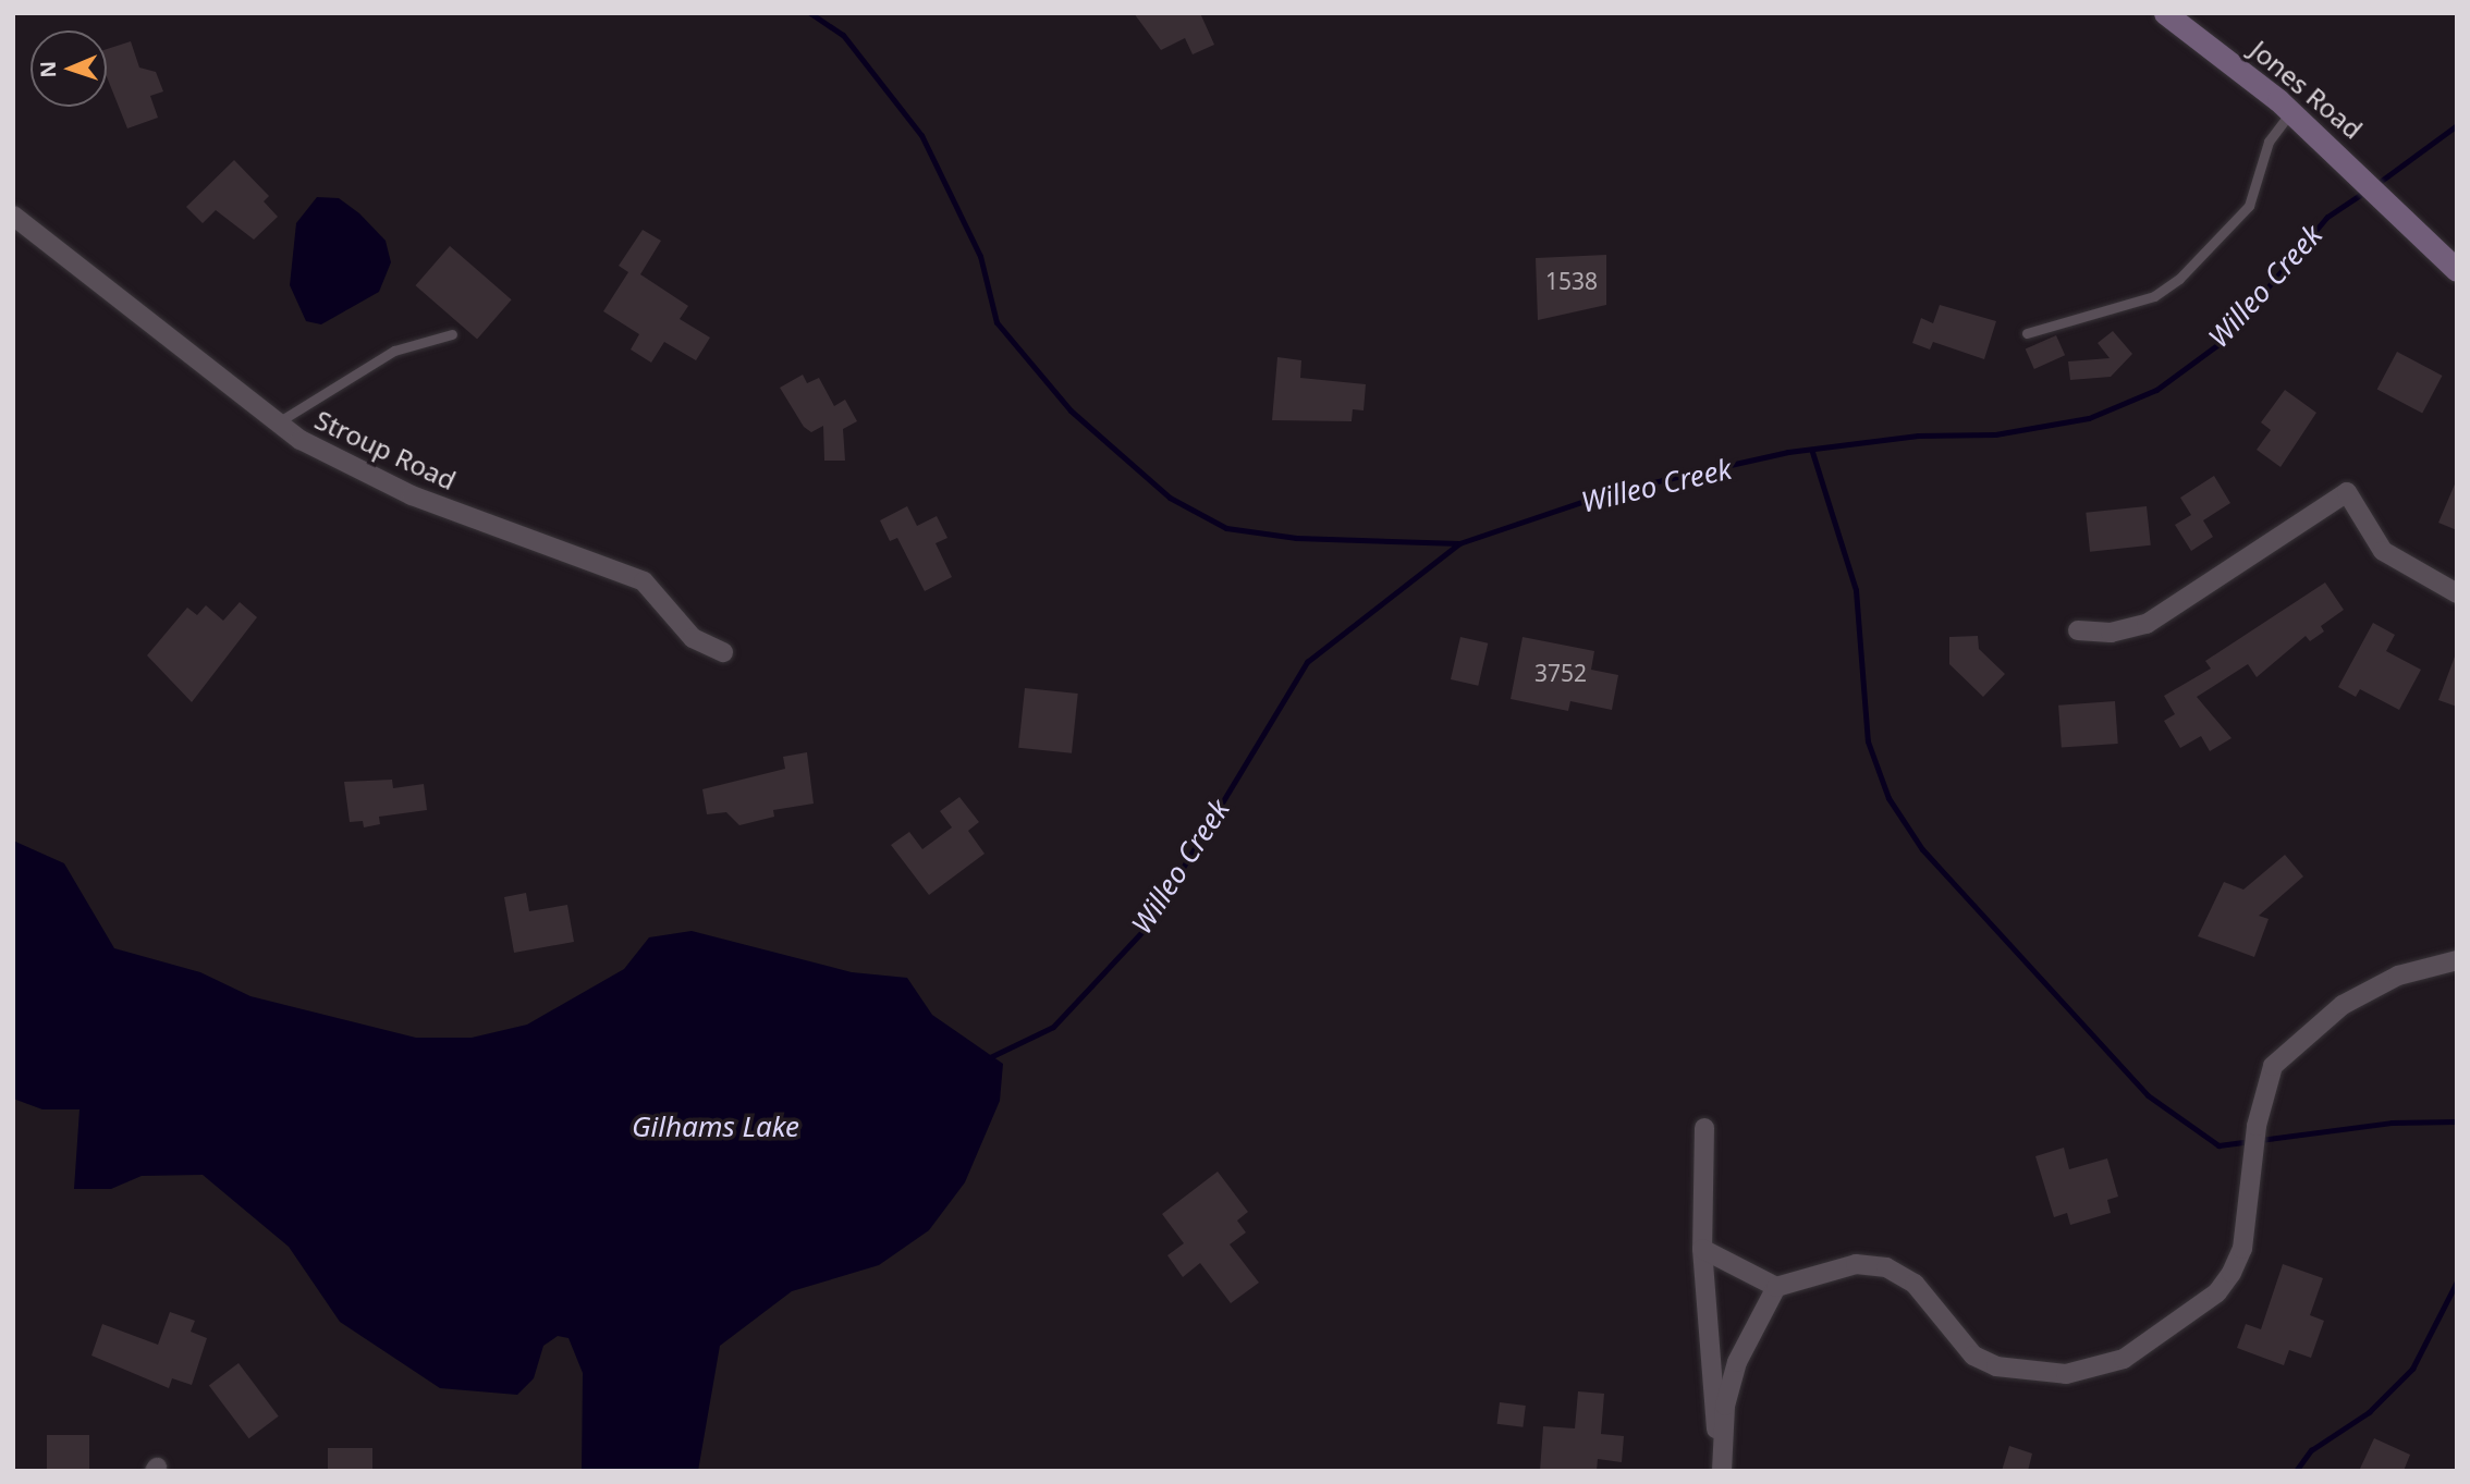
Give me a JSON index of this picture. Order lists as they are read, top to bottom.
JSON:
{
  "streets": {
    "street": ["Jones Road", "Stroup Road"]
  },
  "water": ["Willeo Creek", "Gilhams Lake"],
  "house_numbers": ["1538", "3752"],
  "north": "left"
}
